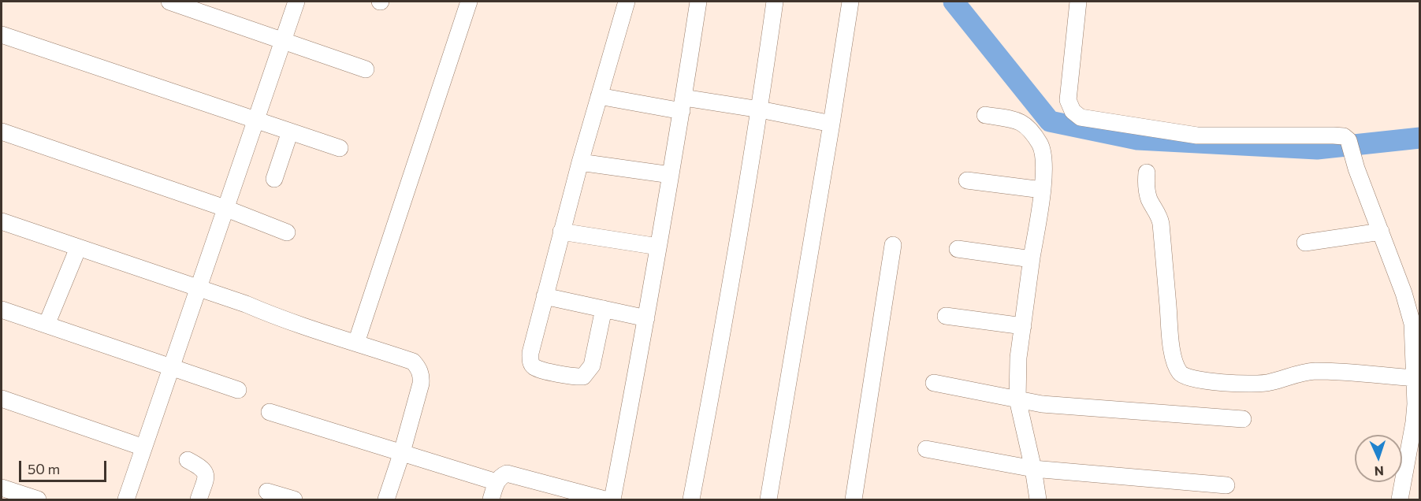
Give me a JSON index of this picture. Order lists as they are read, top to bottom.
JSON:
{
  "scale_bar": "50 m",
  "north": "bottom"
}
